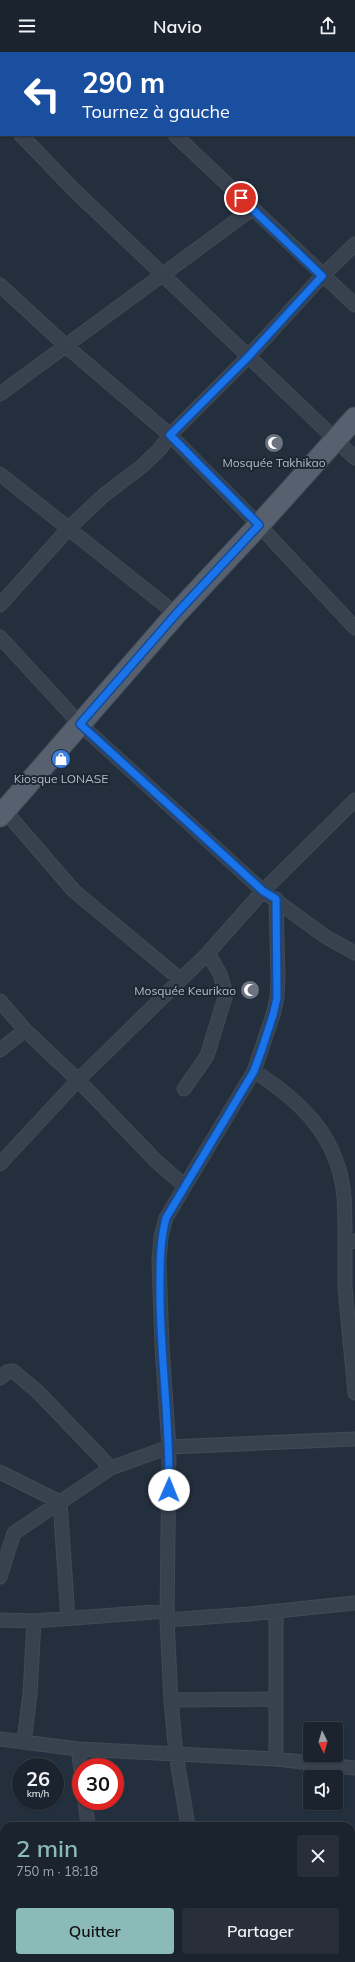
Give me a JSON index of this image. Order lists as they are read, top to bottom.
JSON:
{
  "places": {
    "mosque": ["Mosquée Takhikao", "Mosquée Keurikao"],
    "shop": ["Kiosque LONASE"]
  },
  "north": "bottom",
  "page": {
    "header": "Navio",
    "turn": ["290 m", "Tournez à gauche"],
    "speed": "26 km/h",
    "limit": "30",
    "heading": ["2 min", "750 m · 18:18"],
    "buttons": ["Quitter", "Partager"]
  }
}
